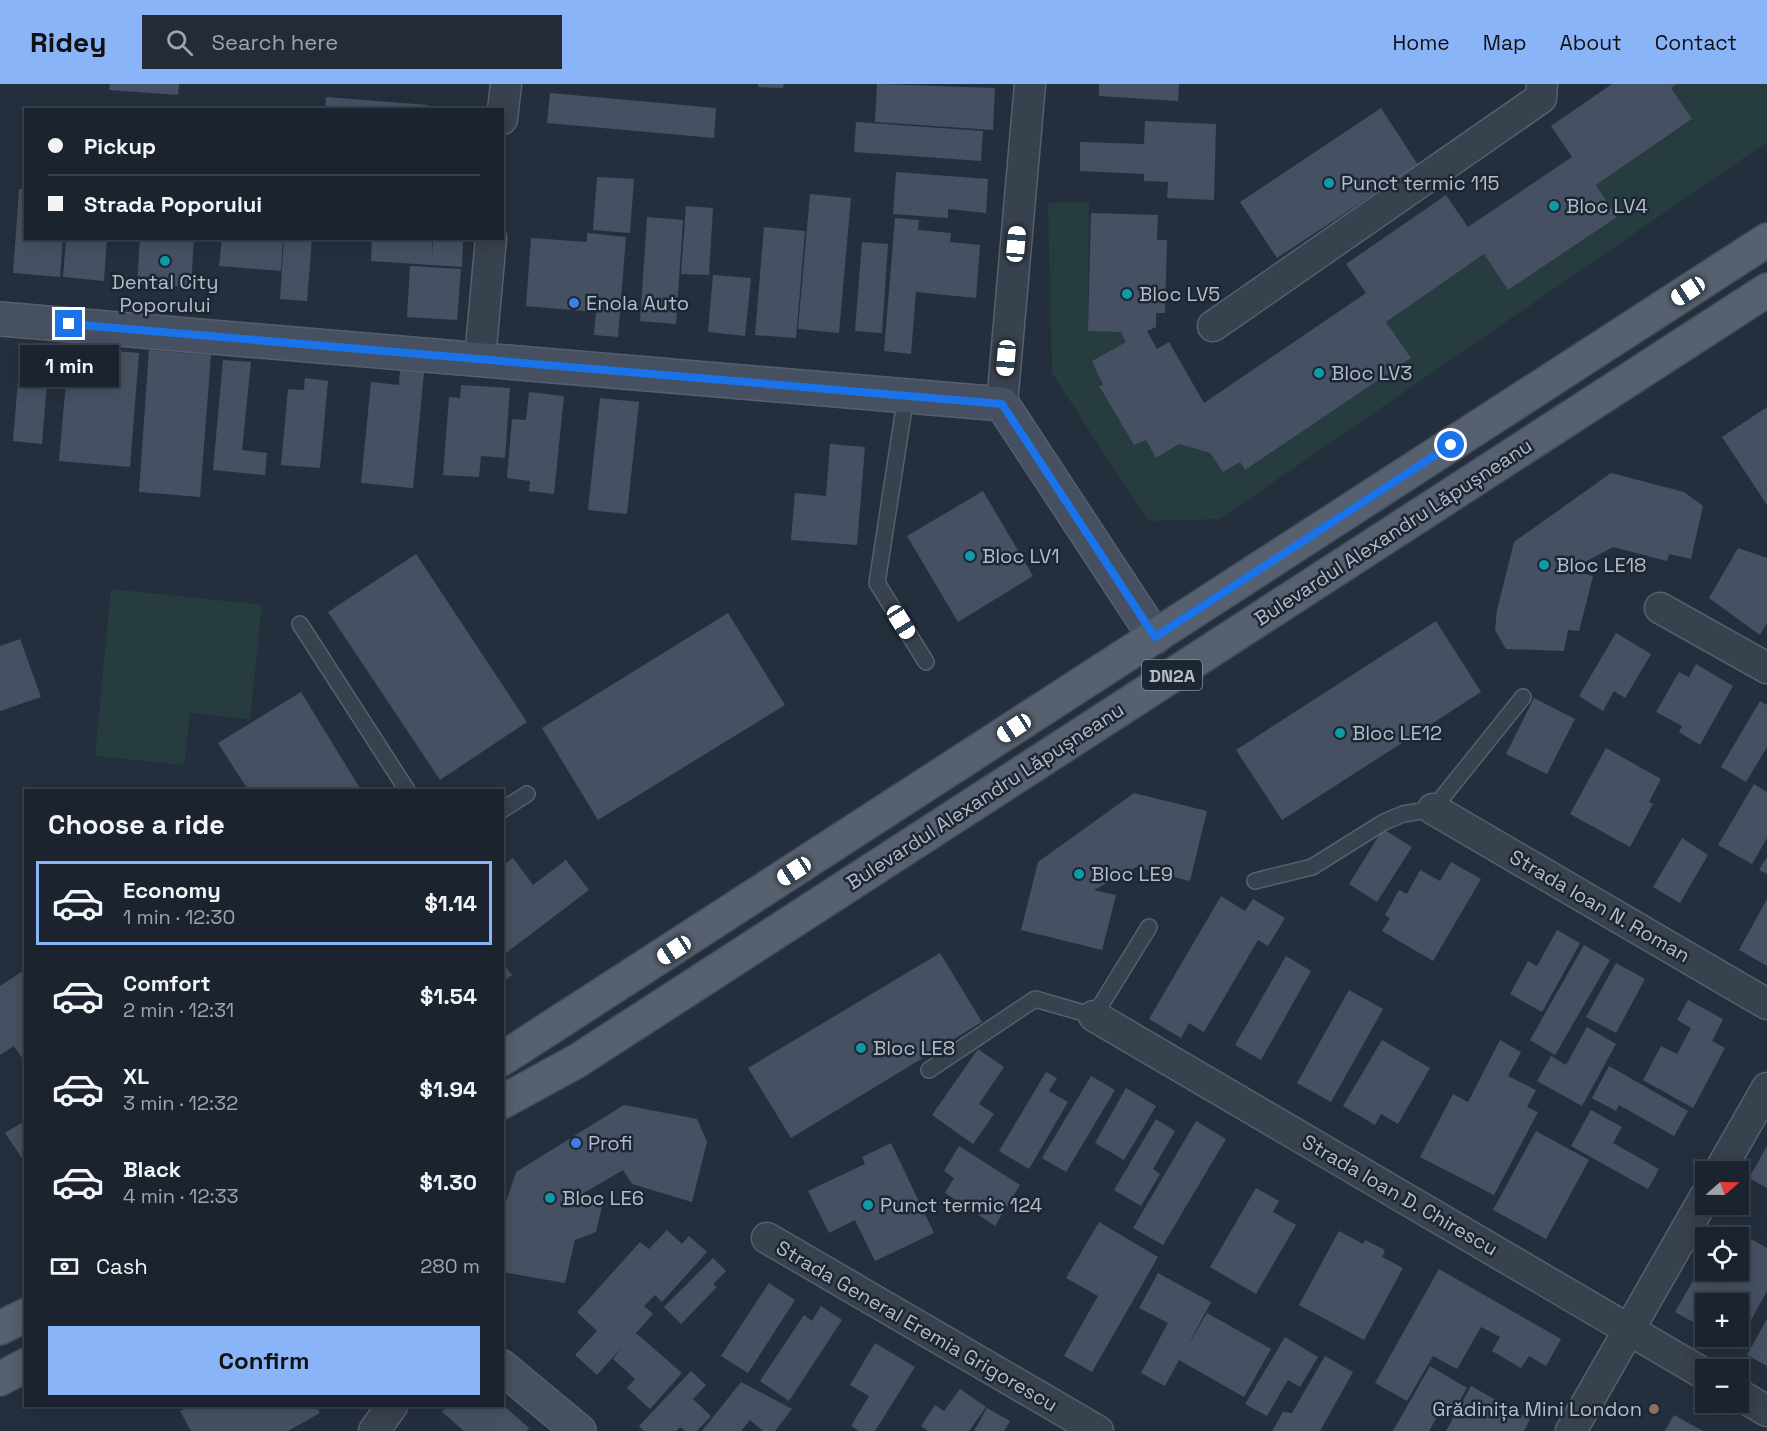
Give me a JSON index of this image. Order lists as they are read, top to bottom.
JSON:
{
  "streets": {
    "main road": ["Bulevardul Alexandru Lăpușneanu", "DN2A"],
    "street": ["Strada Ioan N. Roman", "Strada Ioan D. Chirescu", "Strada General Eremia Grigorescu"]
  },
  "places": [
    "Punct termic 115",
    "Bloc LV4",
    "Dental City Poporului",
    "Bloc LV5",
    "Enola Auto",
    "Bloc LV3",
    "Bloc LV1",
    "Bloc LE18",
    "Bloc LE12",
    "Bloc LE9",
    "Bloc LE8",
    "Profi",
    "Bloc LE6",
    "Punct termic 124",
    "Grădinița Mini London"
  ],
  "north": "right",
  "page": {
    "header": "Ridey",
    "search": "Search here",
    "nav": [
      "Home",
      "Map",
      "About",
      "Contact"
    ],
    "banner": ["Pickup", "Strada Poporului"],
    "bubble": "1 min",
    "heading": "Choose a ride",
    "list": [
      {
        "name": "Economy",
        "note": "1 min · 12:30",
        "value": "$1.14"
      },
      {
        "name": "Comfort",
        "note": "2 min · 12:31",
        "value": "$1.54"
      },
      {
        "name": "XL",
        "note": "3 min · 12:32",
        "value": "$1.94"
      },
      {
        "name": "Black",
        "note": "4 min · 12:33",
        "value": "$1.30"
      }
    ],
    "map_buttons": ["+", "−"],
    "pay": ["Cash", "280 m"],
    "buttons": "Confirm"
  }
}
